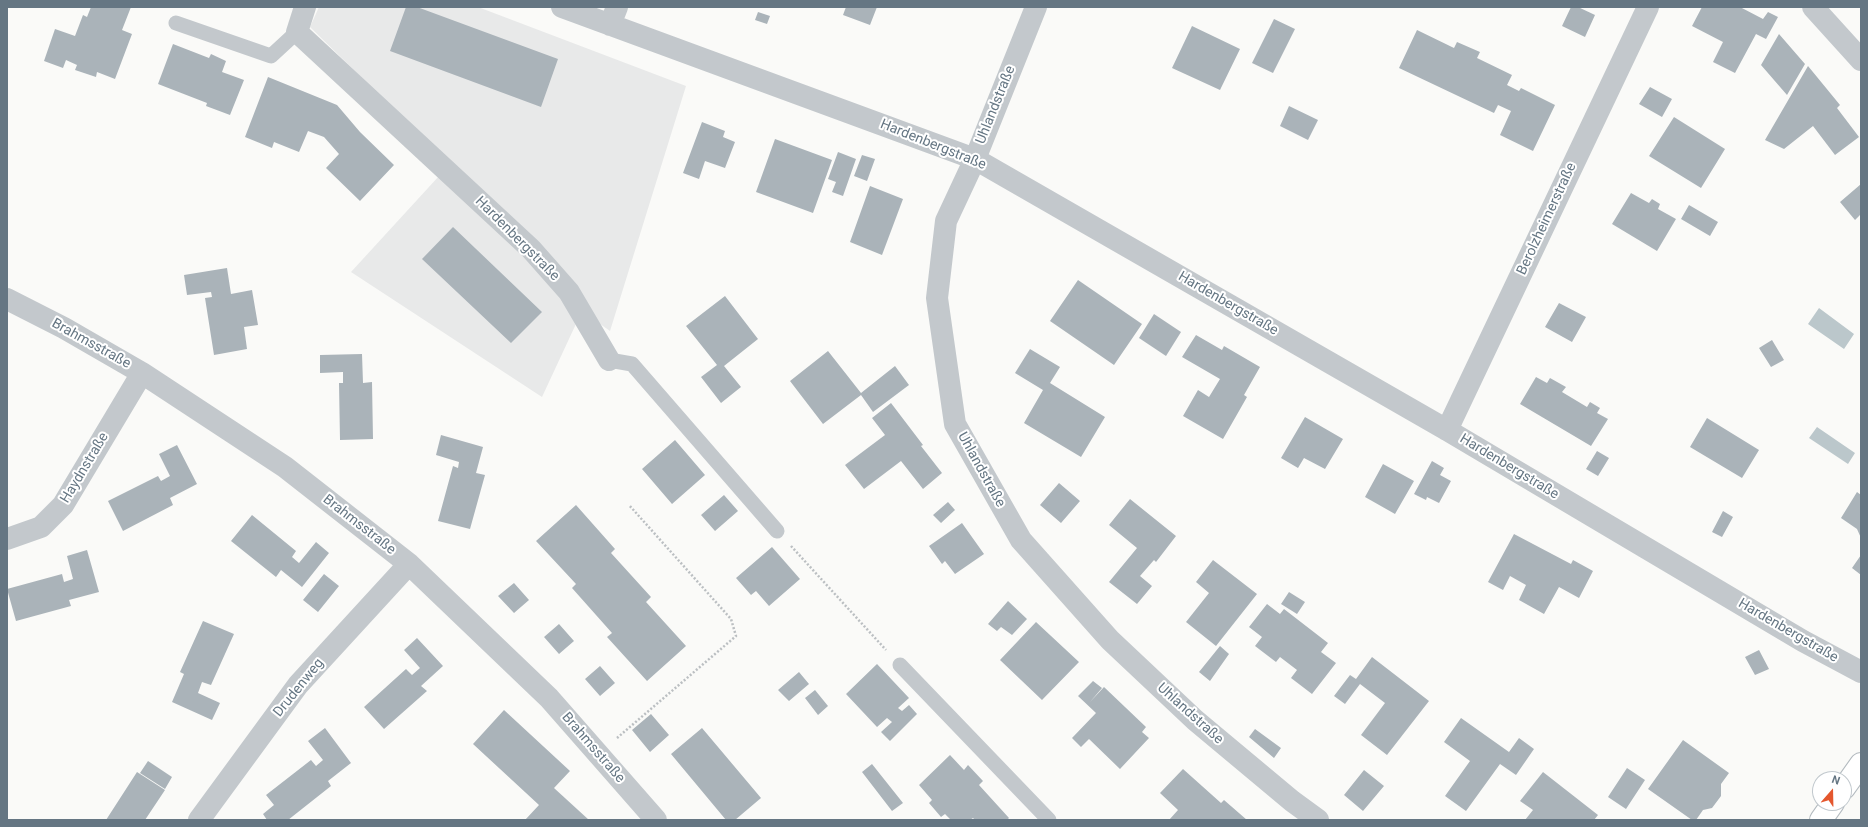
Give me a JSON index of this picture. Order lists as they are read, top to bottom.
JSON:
{
  "streets": {
    "street": [
      "Uhlandstraße",
      "Hardenbergstraße",
      "Berolzheimerstraße",
      "Brahmsstraße",
      "Haydnstraße",
      "Drudenweg"
    ]
  },
  "crossings": [
    ["Uhlandstraße", "Hardenbergstraße"],
    ["Hardenbergstraße", "Berolzheimerstraße"],
    ["Brahmsstraße", "Haydnstraße"],
    ["Brahmsstraße", "Drudenweg"]
  ],
  "north": "top"
}
